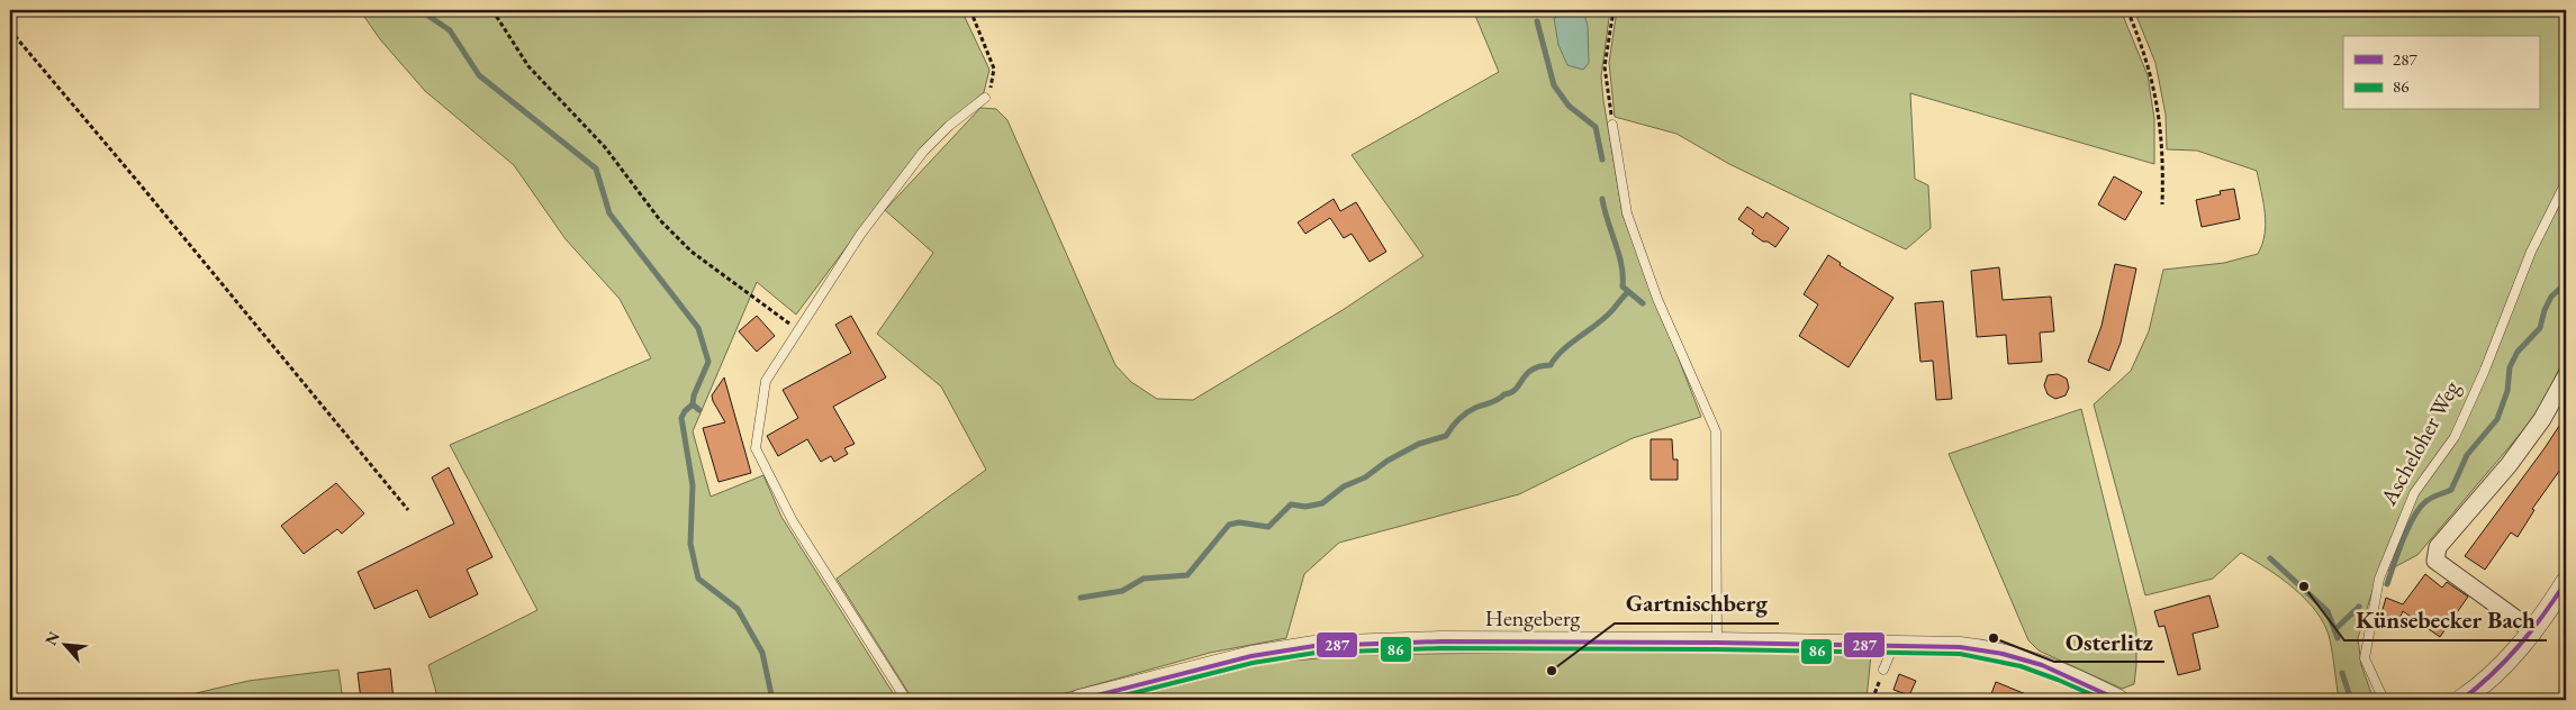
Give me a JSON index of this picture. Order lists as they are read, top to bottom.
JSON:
{
  "streets": {
    "street": ["Hengeberg"],
    "lane": ["Ascheloher Weg"]
  },
  "places": ["Künsebecker Bach", "Osterlitz", "Gartnischberg"],
  "lines": ["transit line 287", "transit line 86"],
  "legend": ["287", "86"],
  "north": "top left"
}
